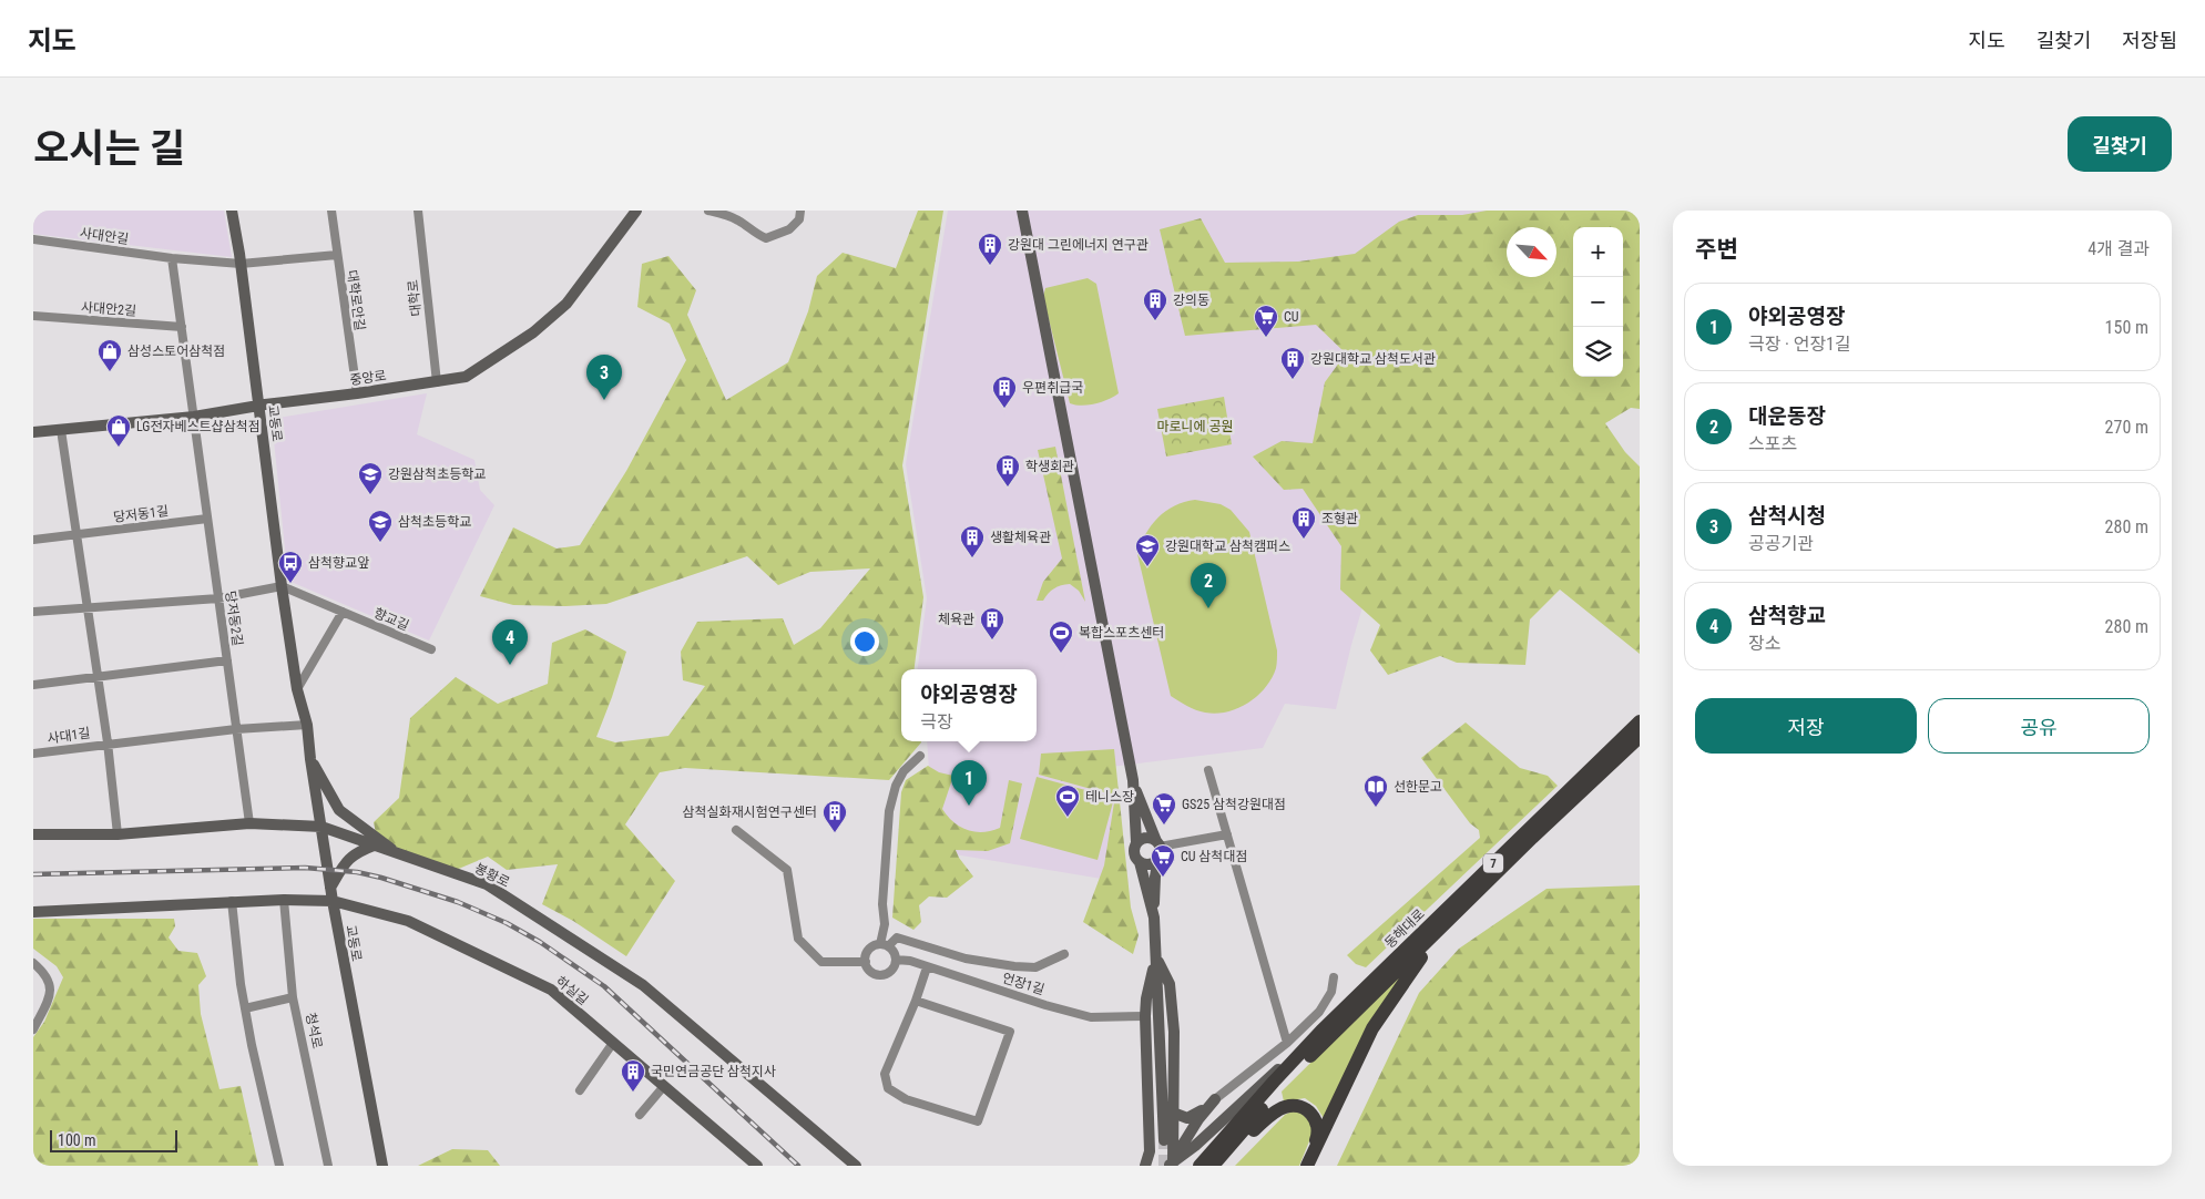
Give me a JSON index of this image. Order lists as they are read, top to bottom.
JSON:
{
  "streets": {
    "main road": ["7", "동해대로"],
    "street": [
      "사대안길",
      "대학로",
      "대학로안길",
      "사대안2길",
      "중앙로",
      "교동로",
      "당저동1길",
      "당저동2길",
      "향교길",
      "사대1길",
      "봉황로",
      "언장1길",
      "하실길",
      "청석로"
    ]
  },
  "crossings": [
    ["대학로", "중앙로"],
    ["대학로안길", "중앙로"],
    ["중앙로", "교동로"],
    ["중앙로", "당저동2길"],
    ["교동로", "향교길"],
    ["교동로", "봉황로"],
    ["교동로", "하실길"],
    ["당저동1길", "당저동2길"],
    ["당저동2길", "봉황로"]
  ],
  "parks": ["마로니에 공원"],
  "places": {
    "building": [
      "강원대 그린에너지 연구관",
      "강의동",
      "강원대학교 삼척도서관",
      "우편취급국",
      "학생회관",
      "조형관",
      "생활체육관",
      "체육관",
      "삼척실화재시험연구센터",
      "국민연금공단 삼척지사"
    ],
    "supermarket": ["CU", "GS25 삼척강원대점", "CU 삼척대점"],
    "shop": ["삼성스토어삼척점", "LG전자베스트샵삼척점"],
    "school or university": ["강원삼척초등학교", "삼척초등학교", "강원대학교 삼척캠퍼스"],
    "bus stop": ["삼척향교앞"],
    "sports": ["복합스포츠센터", "테니스장"],
    "library": ["선한문고"]
  },
  "scale_bar": "100 m",
  "north": "bottom right",
  "page": {
    "header": "지도",
    "nav": ["지도", "길찾기", "저장됨"],
    "title": "오시는 길",
    "buttons": [
      "길찾기",
      ["저장", "공유"]
    ],
    "heading": ["주변", "4개 결과"],
    "map_buttons": ["+", "−"],
    "list": [
      {
        "mark": "1",
        "name": "야외공영장",
        "note": "극장 · 언장1길",
        "value": "150 m"
      },
      {
        "mark": "2",
        "name": "대운동장",
        "note": "스포츠",
        "value": "270 m"
      },
      {
        "mark": "3",
        "name": "삼척시청",
        "note": "공공기관",
        "value": "280 m"
      },
      {
        "mark": "4",
        "name": "삼척향교",
        "note": "장소",
        "value": "280 m"
      }
    ],
    "pins": [
      "3",
      "2",
      "4",
      "1"
    ],
    "popup": ["야외공영장", "극장"],
    "scale": "100 m"
  }
}
